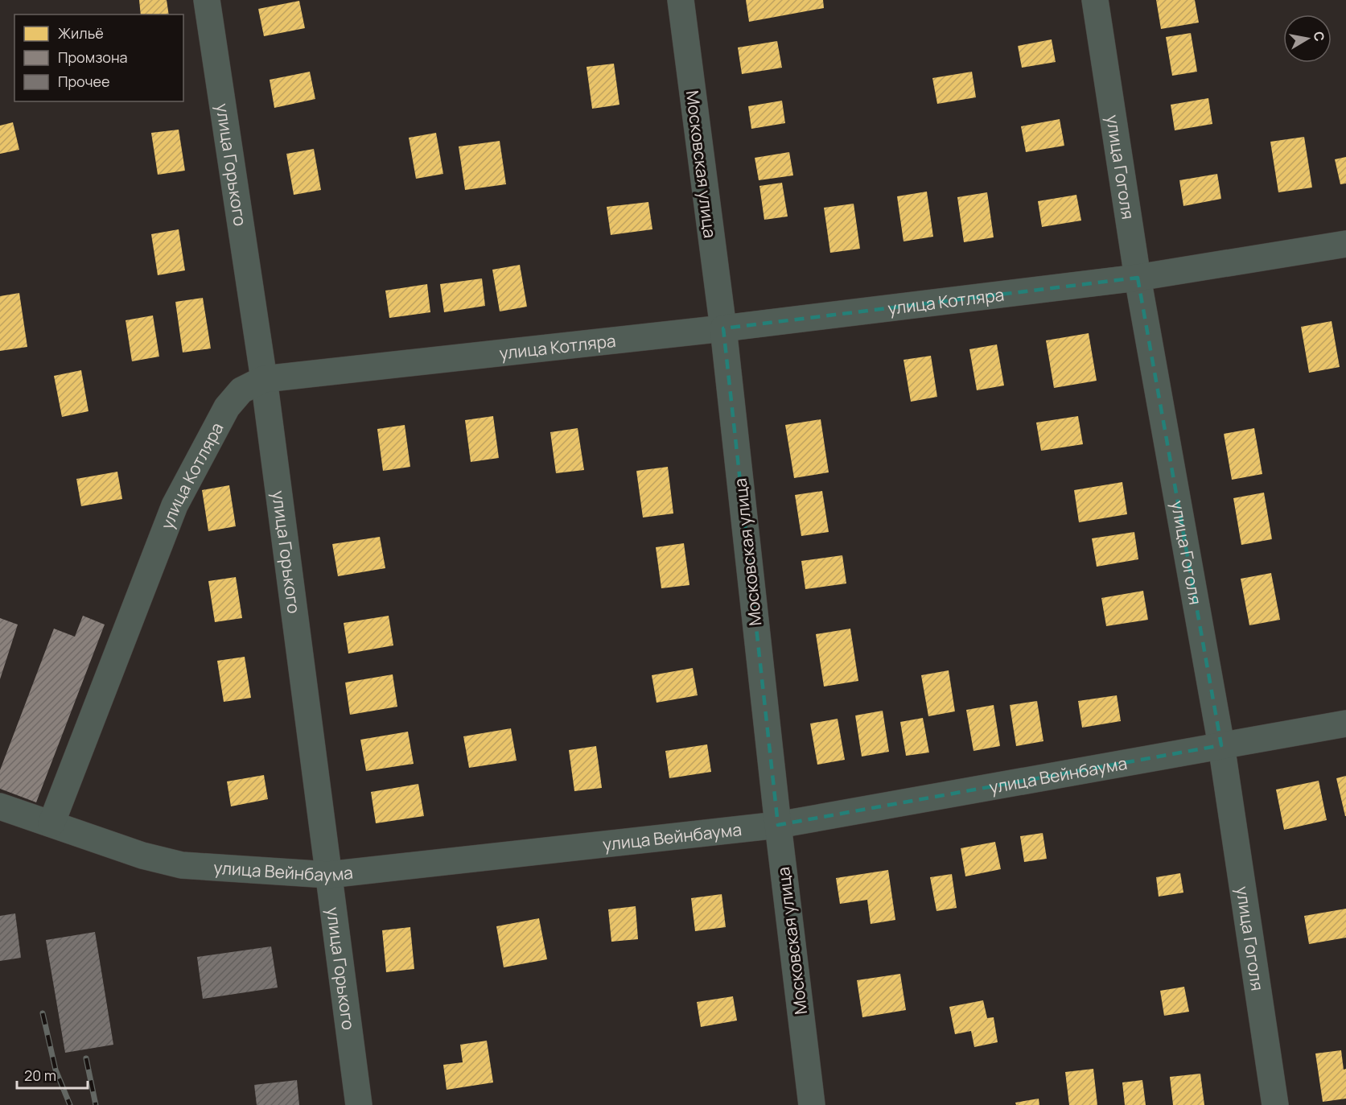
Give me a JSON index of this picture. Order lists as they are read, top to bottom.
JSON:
{
  "streets": {
    "street": [
      "Московская улица",
      "улица Горького",
      "улица Гоголя",
      "улица Котляра",
      "улица Вейнбаума"
    ]
  },
  "crossings": [
    ["Московская улица", "улица Котляра"],
    ["Московская улица", "улица Вейнбаума"],
    ["улица Горького", "улица Котляра"],
    ["улица Горького", "улица Вейнбаума"],
    ["улица Гоголя", "улица Котляра"],
    ["улица Гоголя", "улица Вейнбаума"],
    ["улица Котляра", "улица Вейнбаума"]
  ],
  "legend": ["Жильё", "Промзона", "Прочее"],
  "scale_bar": "20 m",
  "north": "right"
}
